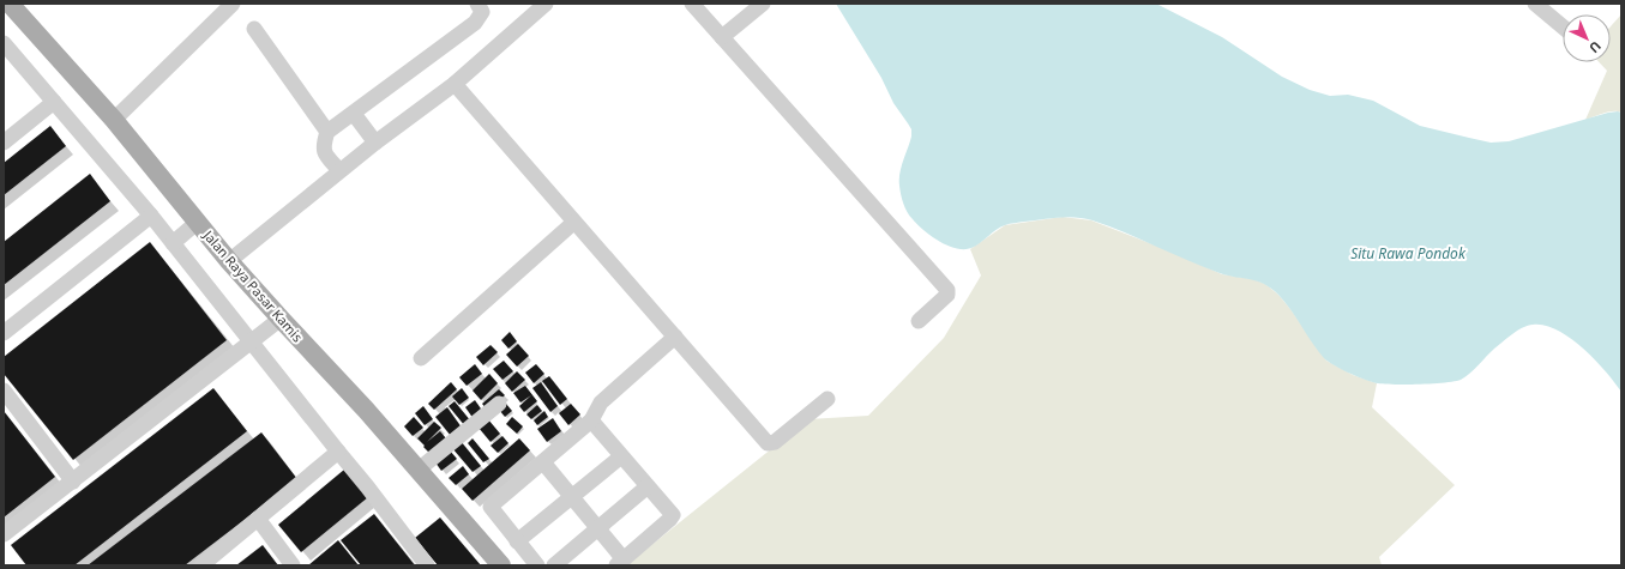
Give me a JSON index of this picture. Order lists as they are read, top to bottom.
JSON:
{
  "streets": {
    "main road": ["Jalan Raya Pasar Kamis"]
  },
  "water": ["Situ Rawa Pondok"],
  "north": "bottom right"
}
